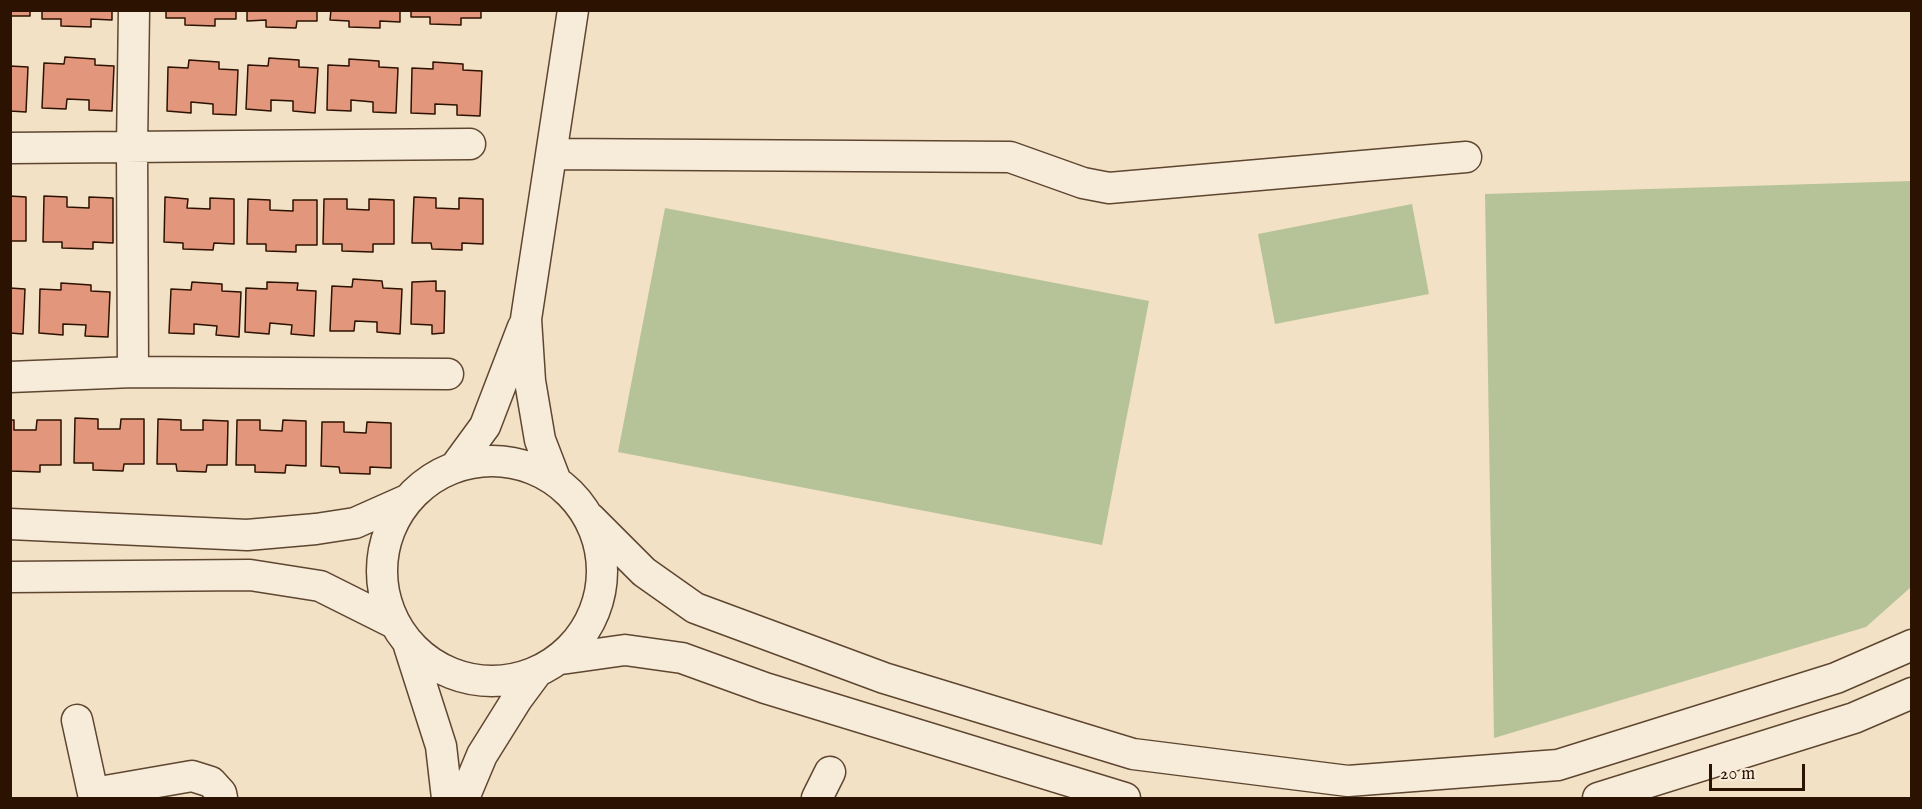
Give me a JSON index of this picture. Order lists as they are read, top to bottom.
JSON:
{
  "scale_bar": "20 m"
}
